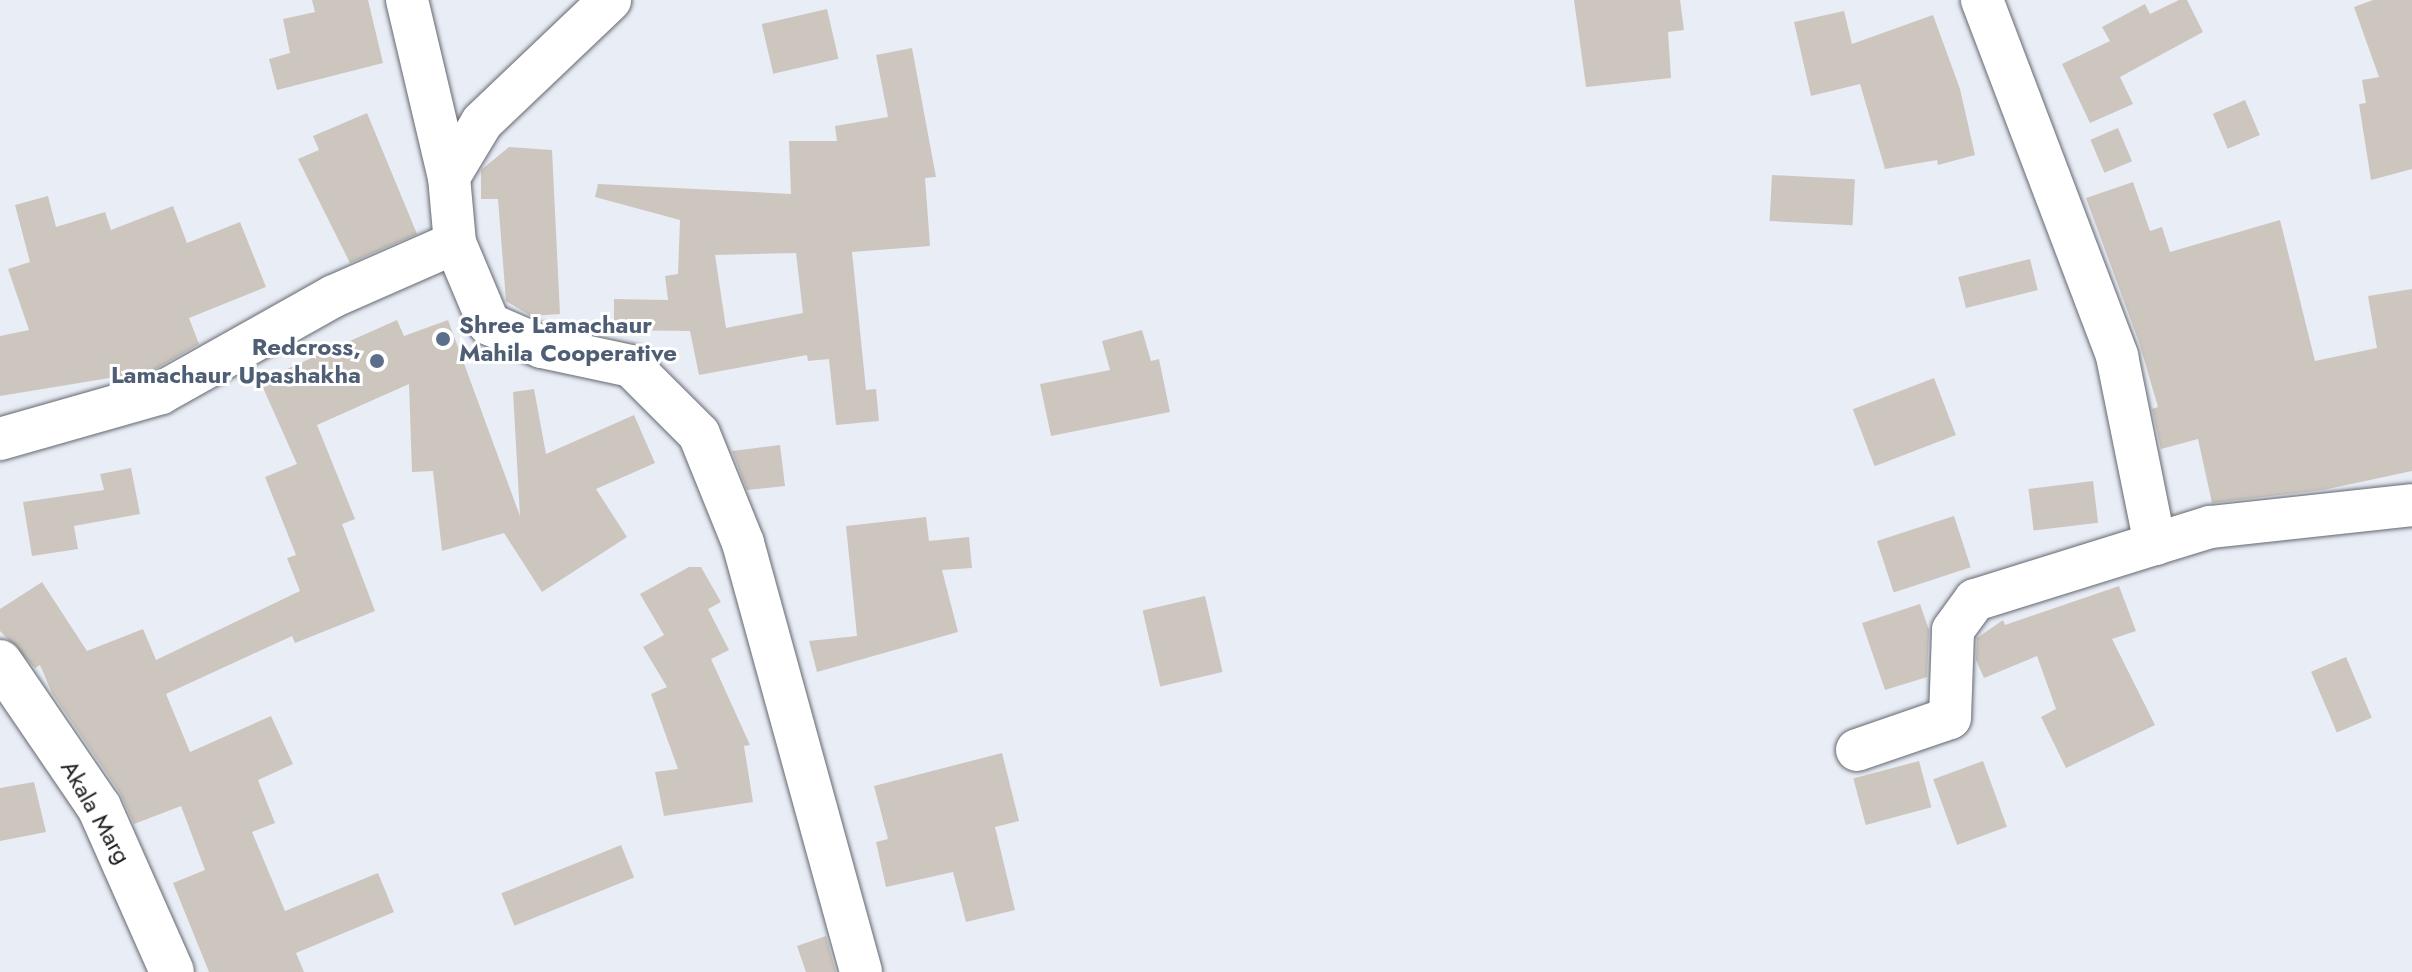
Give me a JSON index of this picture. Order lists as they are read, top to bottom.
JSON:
{
  "streets": {
    "main road": ["Akala Marg"]
  },
  "places": ["Shree Lamachaur Mahila Cooperative", "Redcross, Lamachaur Upashakha"]
}
